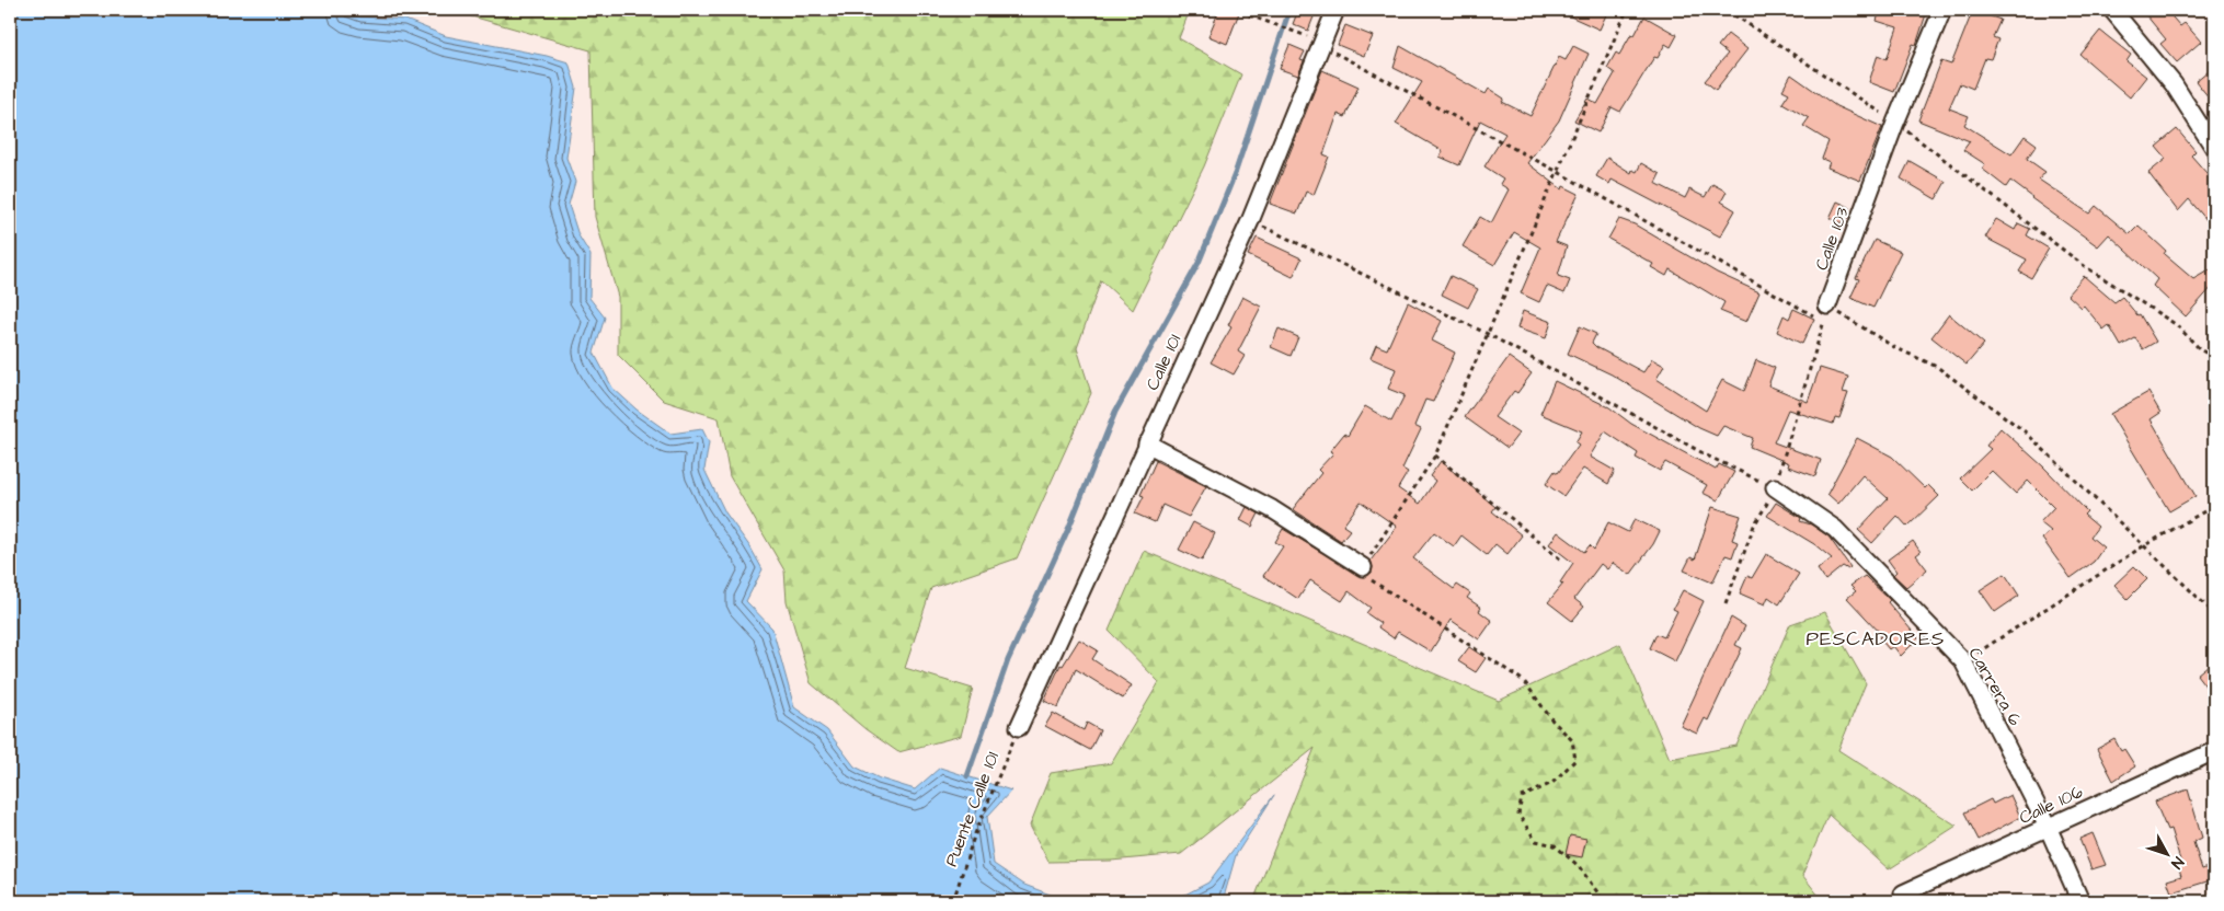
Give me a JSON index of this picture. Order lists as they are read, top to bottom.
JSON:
{
  "streets": {
    "street": [
      "Calle 103",
      "Calle 101",
      "Carrera 6",
      "Calle 106"
    ],
    "path": ["Puente Calle 101"]
  },
  "crossings": [
    ["Calle 101", "Puente Calle 101"],
    ["Carrera 6", "Calle 106"]
  ],
  "districts": ["PESCADORES"],
  "north": "bottom right"
}
